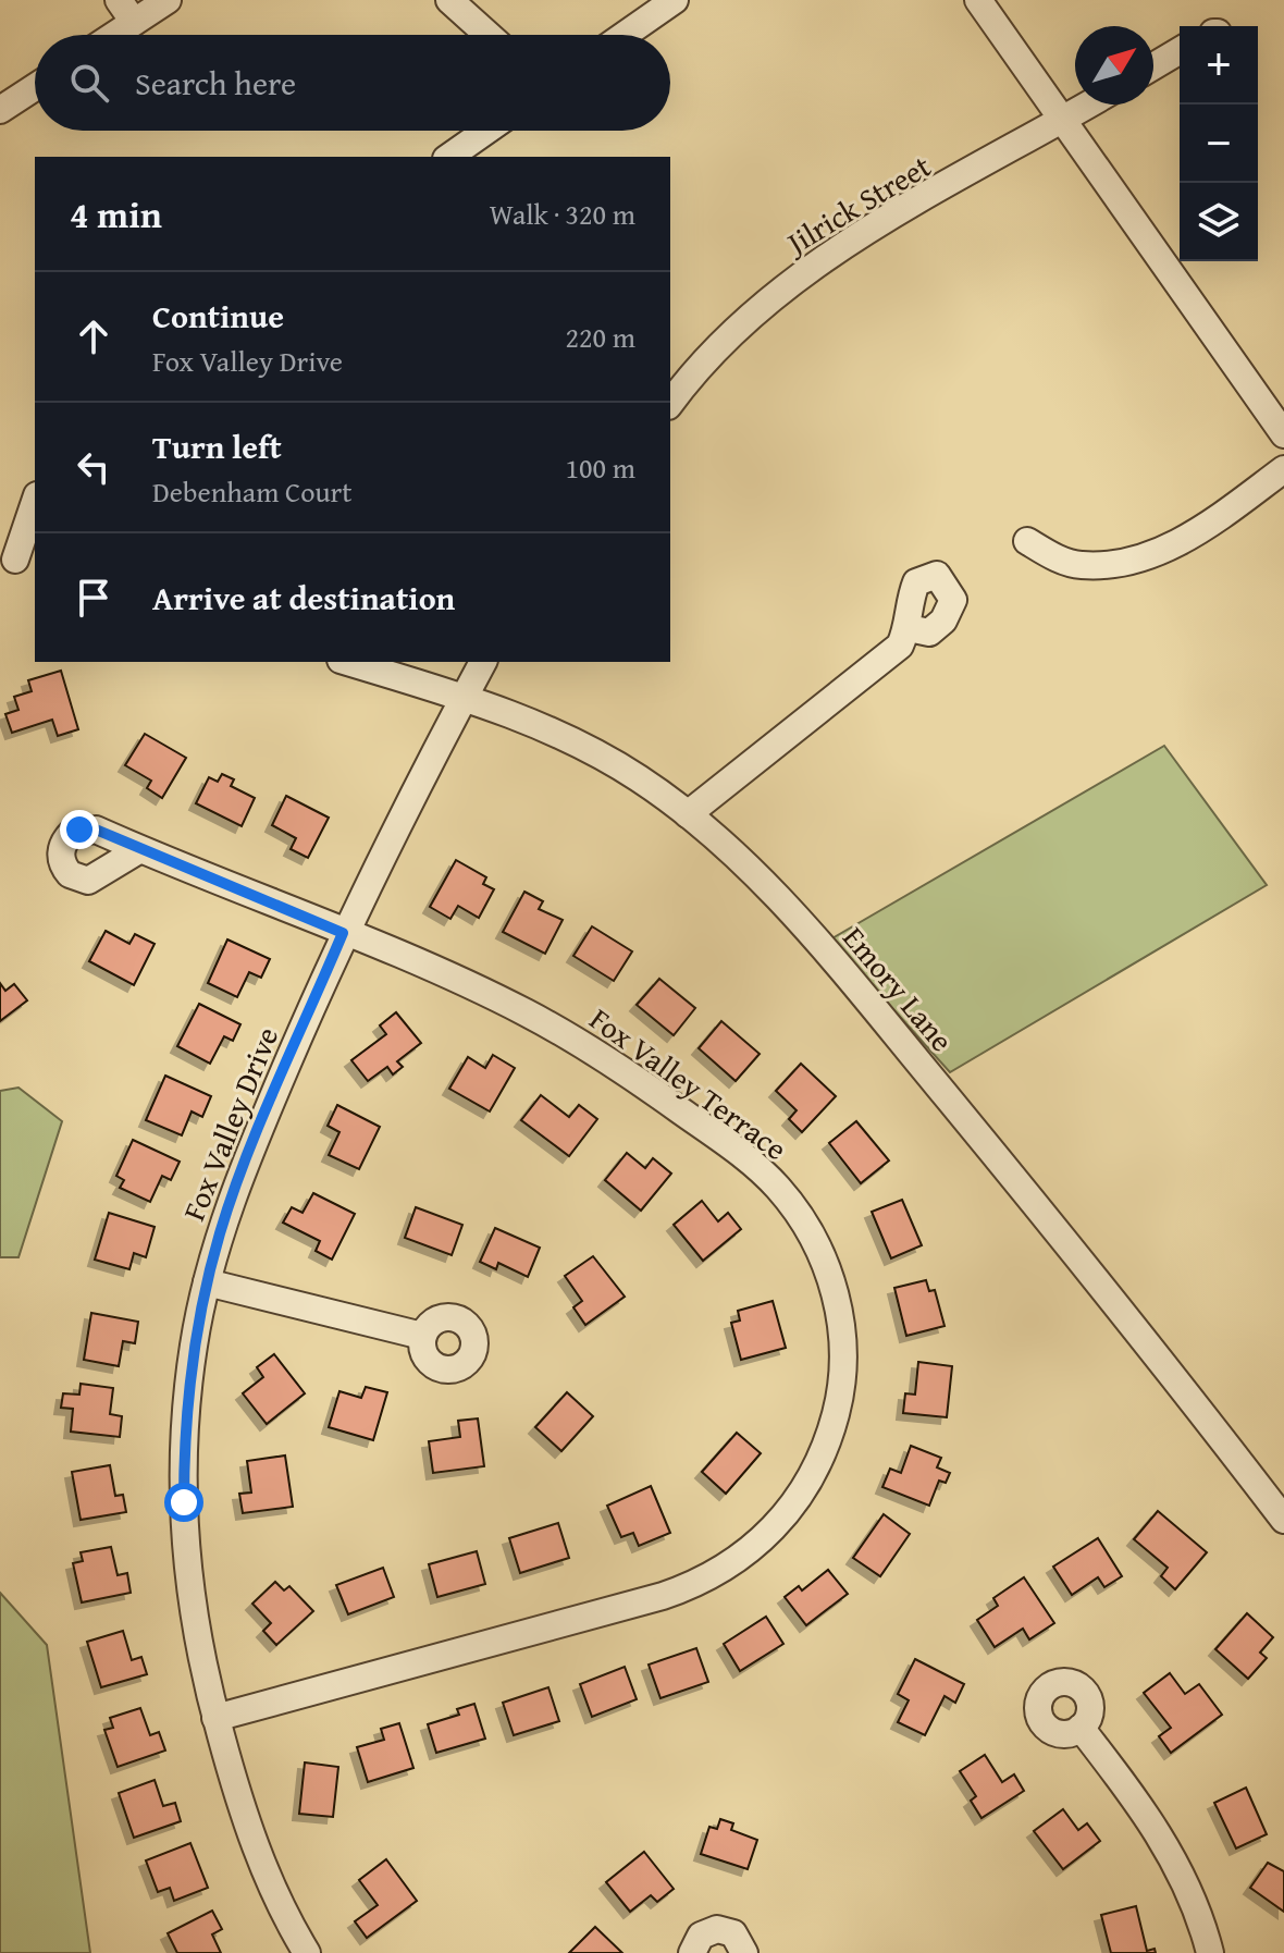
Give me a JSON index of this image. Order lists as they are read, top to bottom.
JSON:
{
  "streets": {
    "street": [
      "Jilrick Street",
      "Emory Lane",
      "Fox Valley Terrace",
      "Fox Valley Drive"
    ]
  },
  "crossings": [
    ["Emory Lane", "Fox Valley Drive"],
    ["Fox Valley Terrace", "Fox Valley Drive"]
  ],
  "north": "top right",
  "page": {
    "map_buttons": ["+", "−"],
    "search": "Search here",
    "heading": ["4 min", "Walk · 320 m"],
    "list": [
      ["Continue", "Fox Valley Drive", "220 m"],
      ["Turn left", "Debenham Court", "100 m"],
      "Arrive at destination"
    ]
  }
}
